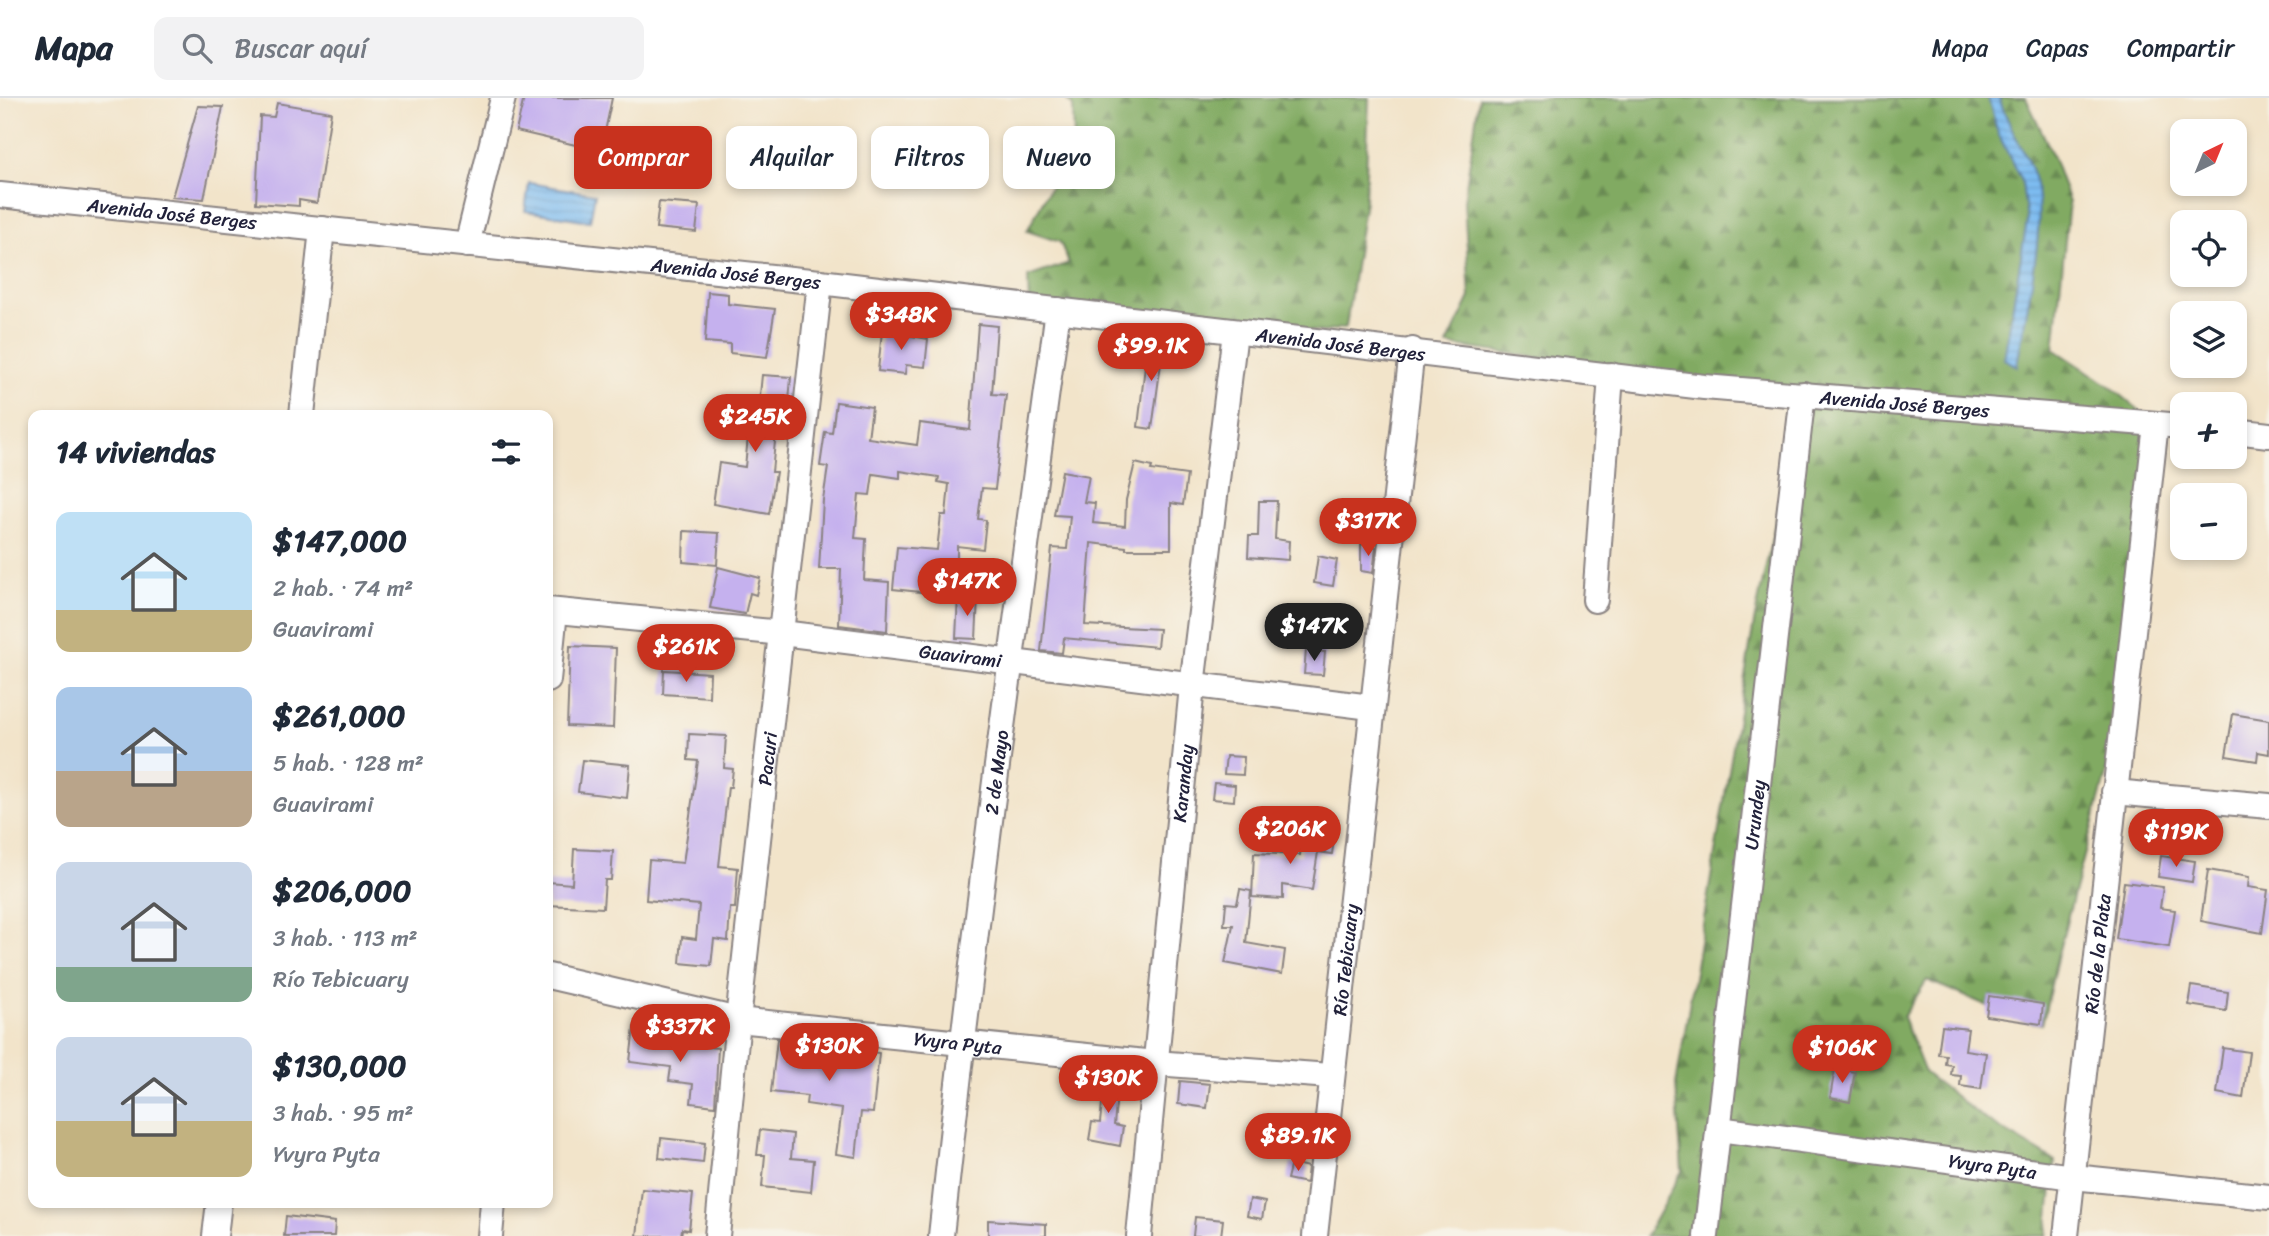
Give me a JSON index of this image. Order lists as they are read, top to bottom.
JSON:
{
  "streets": {
    "street": [
      "Avenida José Berges",
      "Guavirami",
      "Pacuri",
      "2 de Mayo",
      "Karanday",
      "Urundey",
      "Río de la Plata",
      "Río Tebicuary",
      "Yvyra Pyta"
    ]
  },
  "crossings": [
    ["Avenida José Berges", "Pacuri"],
    ["Avenida José Berges", "2 de Mayo"],
    ["Avenida José Berges", "Karanday"],
    ["Avenida José Berges", "Urundey"],
    ["Avenida José Berges", "Río de la Plata"],
    ["Avenida José Berges", "Río Tebicuary"],
    ["Guavirami", "Pacuri"],
    ["Guavirami", "2 de Mayo"],
    ["Guavirami", "Karanday"],
    ["Guavirami", "Río Tebicuary"],
    ["Pacuri", "Yvyra Pyta"],
    ["2 de Mayo", "Yvyra Pyta"],
    ["Karanday", "Yvyra Pyta"],
    ["Urundey", "Yvyra Pyta"],
    ["Río de la Plata", "Yvyra Pyta"],
    ["Río Tebicuary", "Yvyra Pyta"]
  ],
  "north": "top right",
  "page": {
    "header": "Mapa",
    "search": "Buscar aquí",
    "nav": ["Mapa", "Capas", "Compartir"],
    "map_buttons": ["+", "−"],
    "chip": [
      "Comprar",
      "Alquilar",
      "Filtros",
      "Nuevo"
    ],
    "price": [
      "$348K",
      "$99.1K",
      "$245K",
      "$317K",
      "$147K",
      "$147K",
      "$261K",
      "$206K",
      "$119K",
      "$337K",
      "$130K",
      "$106K",
      "$130K",
      "$89.1K"
    ],
    "heading": "14 viviendas",
    "list": [
      {
        "name": "$147,000",
        "note": "2 hab. · 74 m² · Guavirami"
      },
      {
        "name": "$261,000",
        "note": "5 hab. · 128 m² · Guavirami"
      },
      {
        "name": "$206,000",
        "note": "3 hab. · 113 m² · Río Tebicuary"
      },
      {
        "name": "$130,000",
        "note": "3 hab. · 95 m² · Yvyra Pyta"
      }
    ]
  }
}
